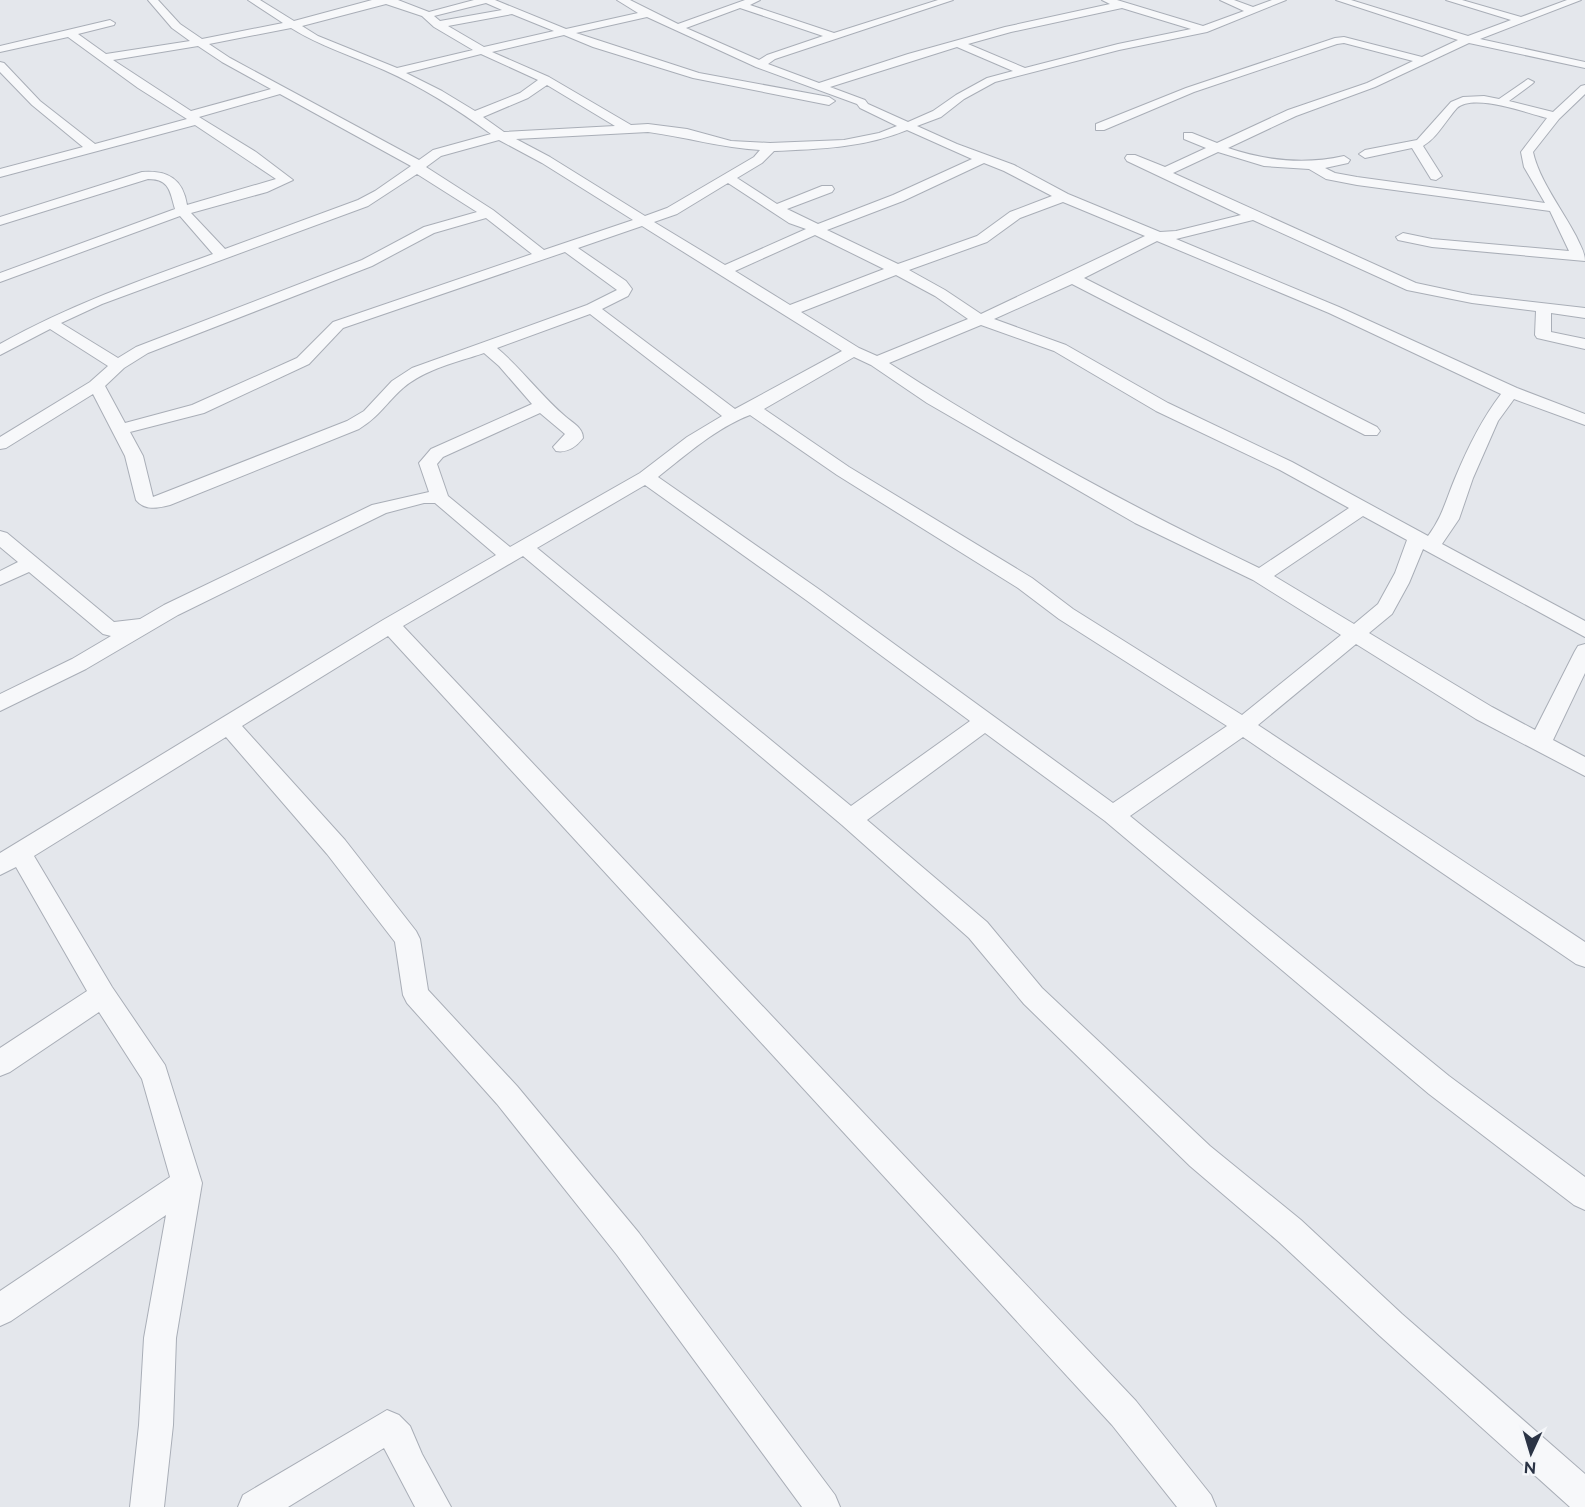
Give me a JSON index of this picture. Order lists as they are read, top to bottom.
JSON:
{
  "north": "bottom"
}
